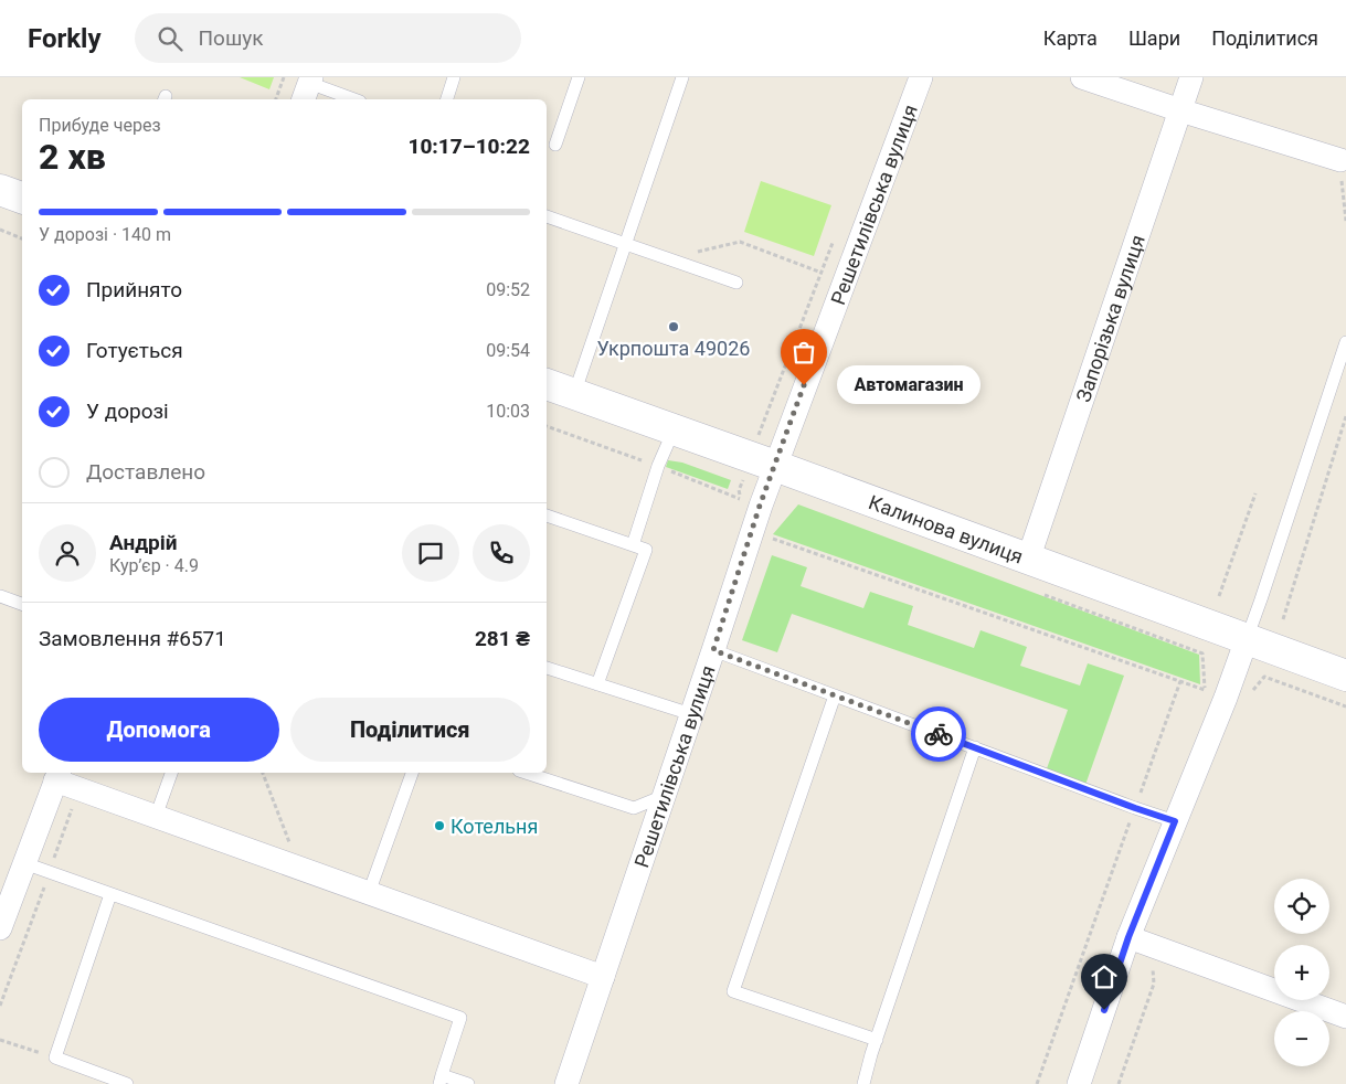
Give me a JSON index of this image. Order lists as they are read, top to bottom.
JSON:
{
  "streets": {
    "main road": ["Калинова вулиця"],
    "street": ["Решетилівська вулиця", "Запорізька вулиця"]
  },
  "crossings": [
    ["Решетилівська вулиця", "Калинова вулиця"],
    ["Запорізька вулиця", "Калинова вулиця"]
  ],
  "places": ["Укрпошта 49026", "Автомагазин", "Котельня"],
  "page": {
    "header": "Forkly",
    "search": "Пошук",
    "nav": ["Карта", "Шари", "Поділитися"],
    "heading": ["2 хв", "Прибуде через", "10:17–10:22"],
    "panel": [
      "Андрій",
      "Кур’єр · 4.9",
      "Замовлення #6571",
      "281 ₴"
    ],
    "bar": "У дорозі · 140 m",
    "list": [
      ["Прийнято", "09:52"],
      ["Готується", "09:54"],
      ["У дорозі", "10:03"],
      "Доставлено"
    ],
    "bubble": "Автомагазин",
    "buttons": ["Допомога", "Поділитися"],
    "map_buttons": ["+", "−"]
  }
}
